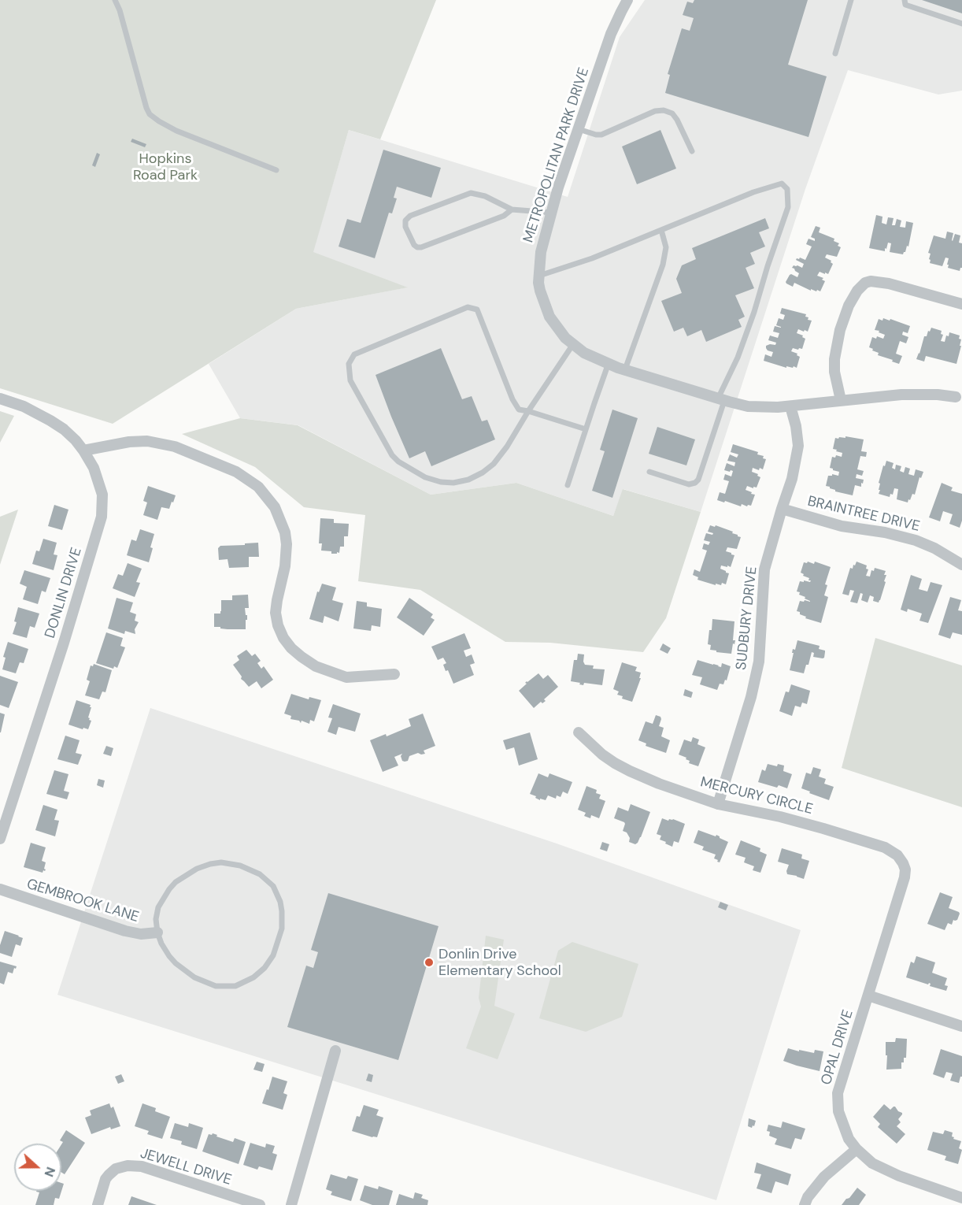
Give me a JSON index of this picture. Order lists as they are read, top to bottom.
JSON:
{
  "streets": {
    "street": [
      "METROPOLITAN PARK DRIVE",
      "BRAINTREE DRIVE",
      "DONLIN DRIVE",
      "SUDBURY DRIVE",
      "MERCURY CIRCLE",
      "GEMBROOK LANE",
      "OPAL DRIVE",
      "JEWELL DRIVE"
    ]
  },
  "crossings": [
    ["METROPOLITAN PARK DRIVE", "SUDBURY DRIVE"],
    ["BRAINTREE DRIVE", "SUDBURY DRIVE"],
    ["SUDBURY DRIVE", "MERCURY CIRCLE"],
    ["MERCURY CIRCLE", "OPAL DRIVE"]
  ],
  "parks": ["Hopkins Road Park"],
  "places": ["Donlin Drive Elementary School"],
  "north": "right"
}
